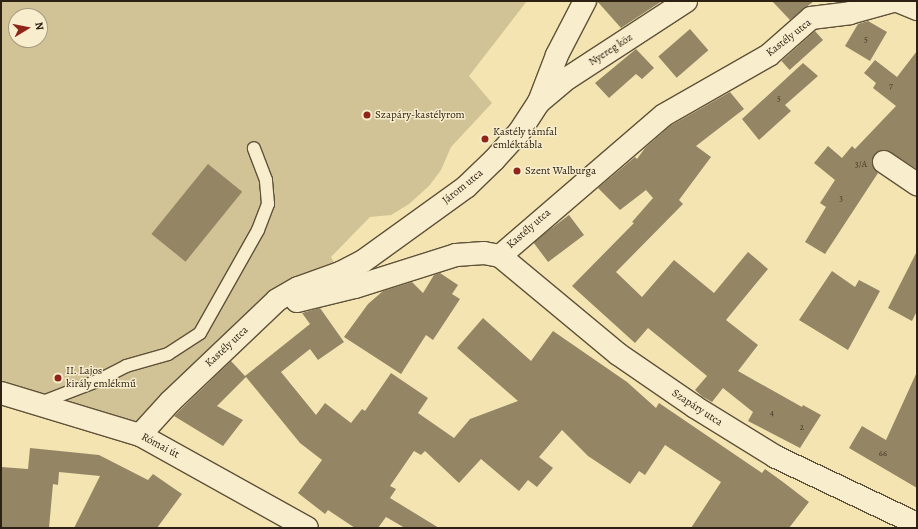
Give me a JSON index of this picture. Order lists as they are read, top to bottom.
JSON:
{
  "streets": {
    "street": [
      "Kastély utca",
      "Nyereg köz",
      "Járom utca",
      "Szapáry utca",
      "Római út"
    ]
  },
  "crossings": [
    ["Kastély utca", "Járom utca"],
    ["Kastély utca", "Szapáry utca"],
    ["Kastély utca", "Római út"],
    ["Nyereg köz", "Járom utca"]
  ],
  "places": [
    "Szapáry-kastélyrom",
    "Kastély támfal emléktábla",
    "Szent Walburga",
    "II. Lajos király emlékmű"
  ],
  "house_numbers": [
    "5",
    "7",
    "5",
    "3/A",
    "3",
    "4",
    "2",
    "66"
  ],
  "north": "right"
}
